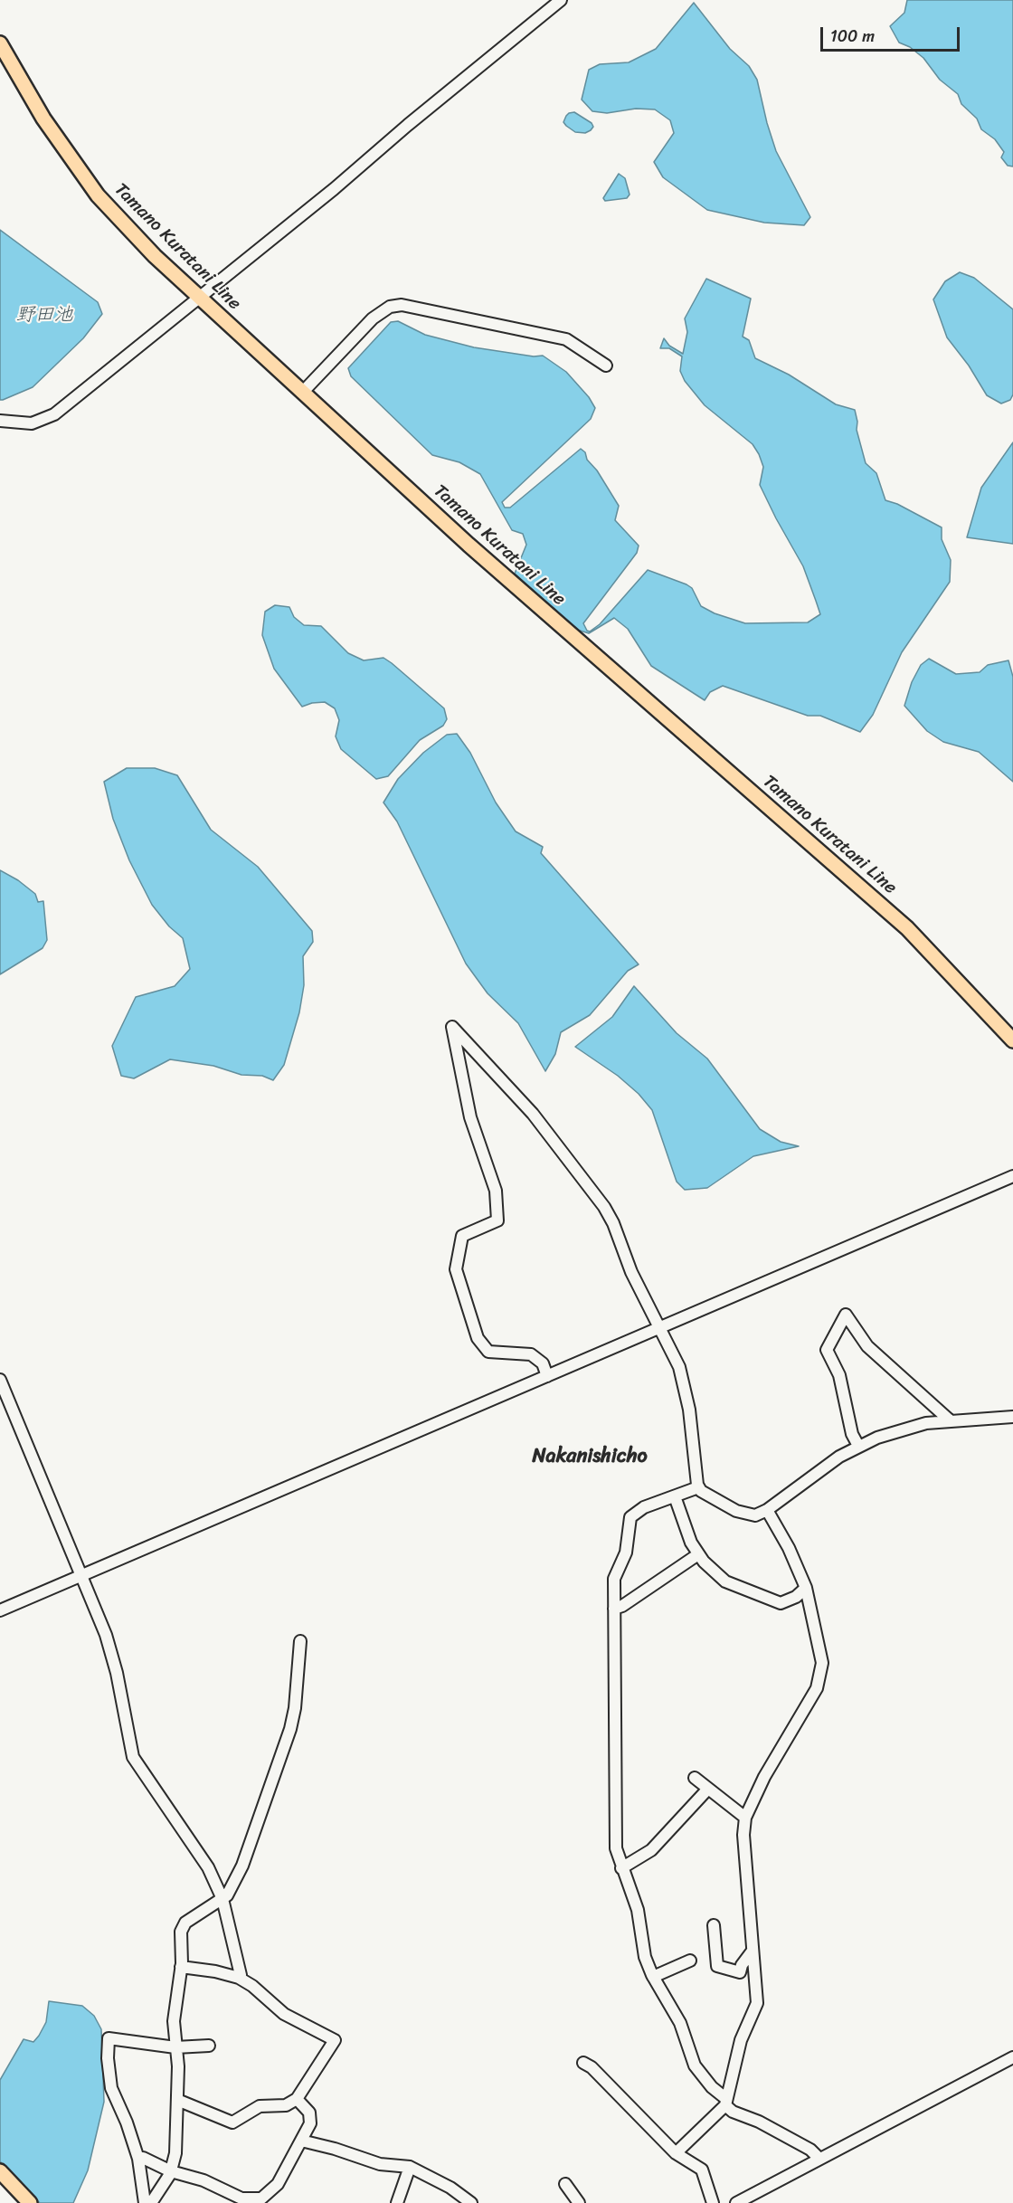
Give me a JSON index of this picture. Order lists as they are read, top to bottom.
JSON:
{
  "streets": {
    "main road": ["Tamano Kuratani Line"]
  },
  "districts": ["Nakanishicho"],
  "water": ["野田池"],
  "scale_bar": "100 m"
}
